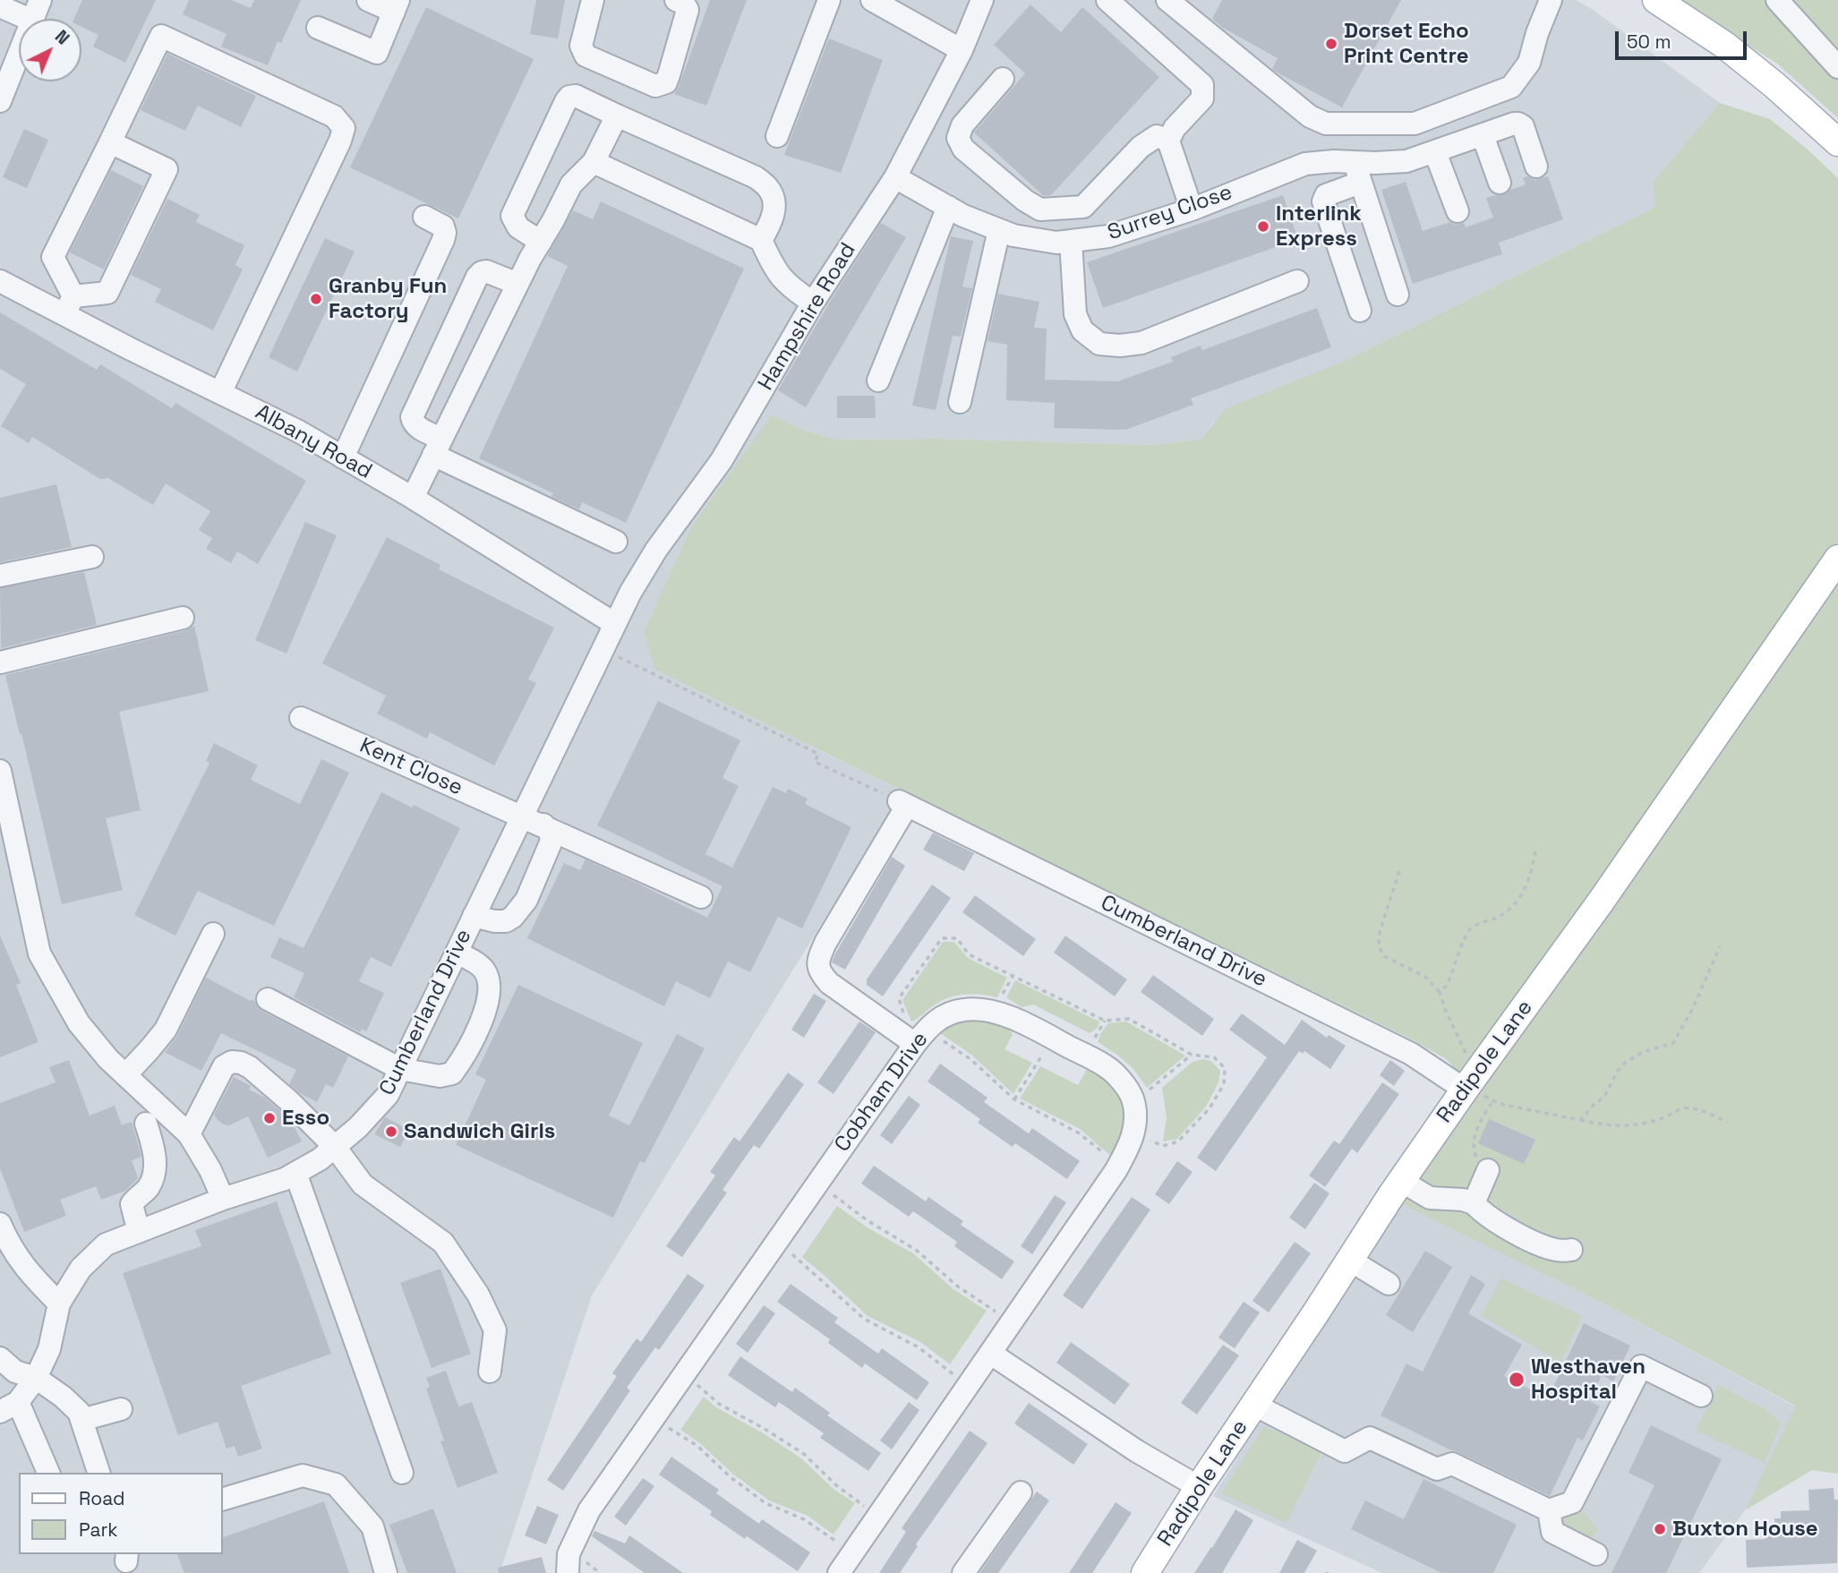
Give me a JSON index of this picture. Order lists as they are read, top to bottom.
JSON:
{
  "streets": {
    "main road": ["Radipole Lane"],
    "street": [
      "Surrey Close",
      "Hampshire Road",
      "Albany Road",
      "Kent Close",
      "Cumberland Drive",
      "Cobham Drive"
    ]
  },
  "crossings": [
    ["Surrey Close", "Hampshire Road"],
    ["Hampshire Road", "Albany Road"],
    ["Hampshire Road", "Cumberland Drive"],
    ["Albany Road", "Cumberland Drive"],
    ["Kent Close", "Cumberland Drive"],
    ["Cumberland Drive", "Radipole Lane"]
  ],
  "places": [
    "Dorset Echo Print Centre",
    "Interlink Express",
    "Granby Fun Factory",
    "Esso",
    "Sandwich Girls",
    "Westhaven Hospital",
    "Buxton House"
  ],
  "legend": ["Road", "Park"],
  "scale_bar": "50 m",
  "north": "top right"
}
